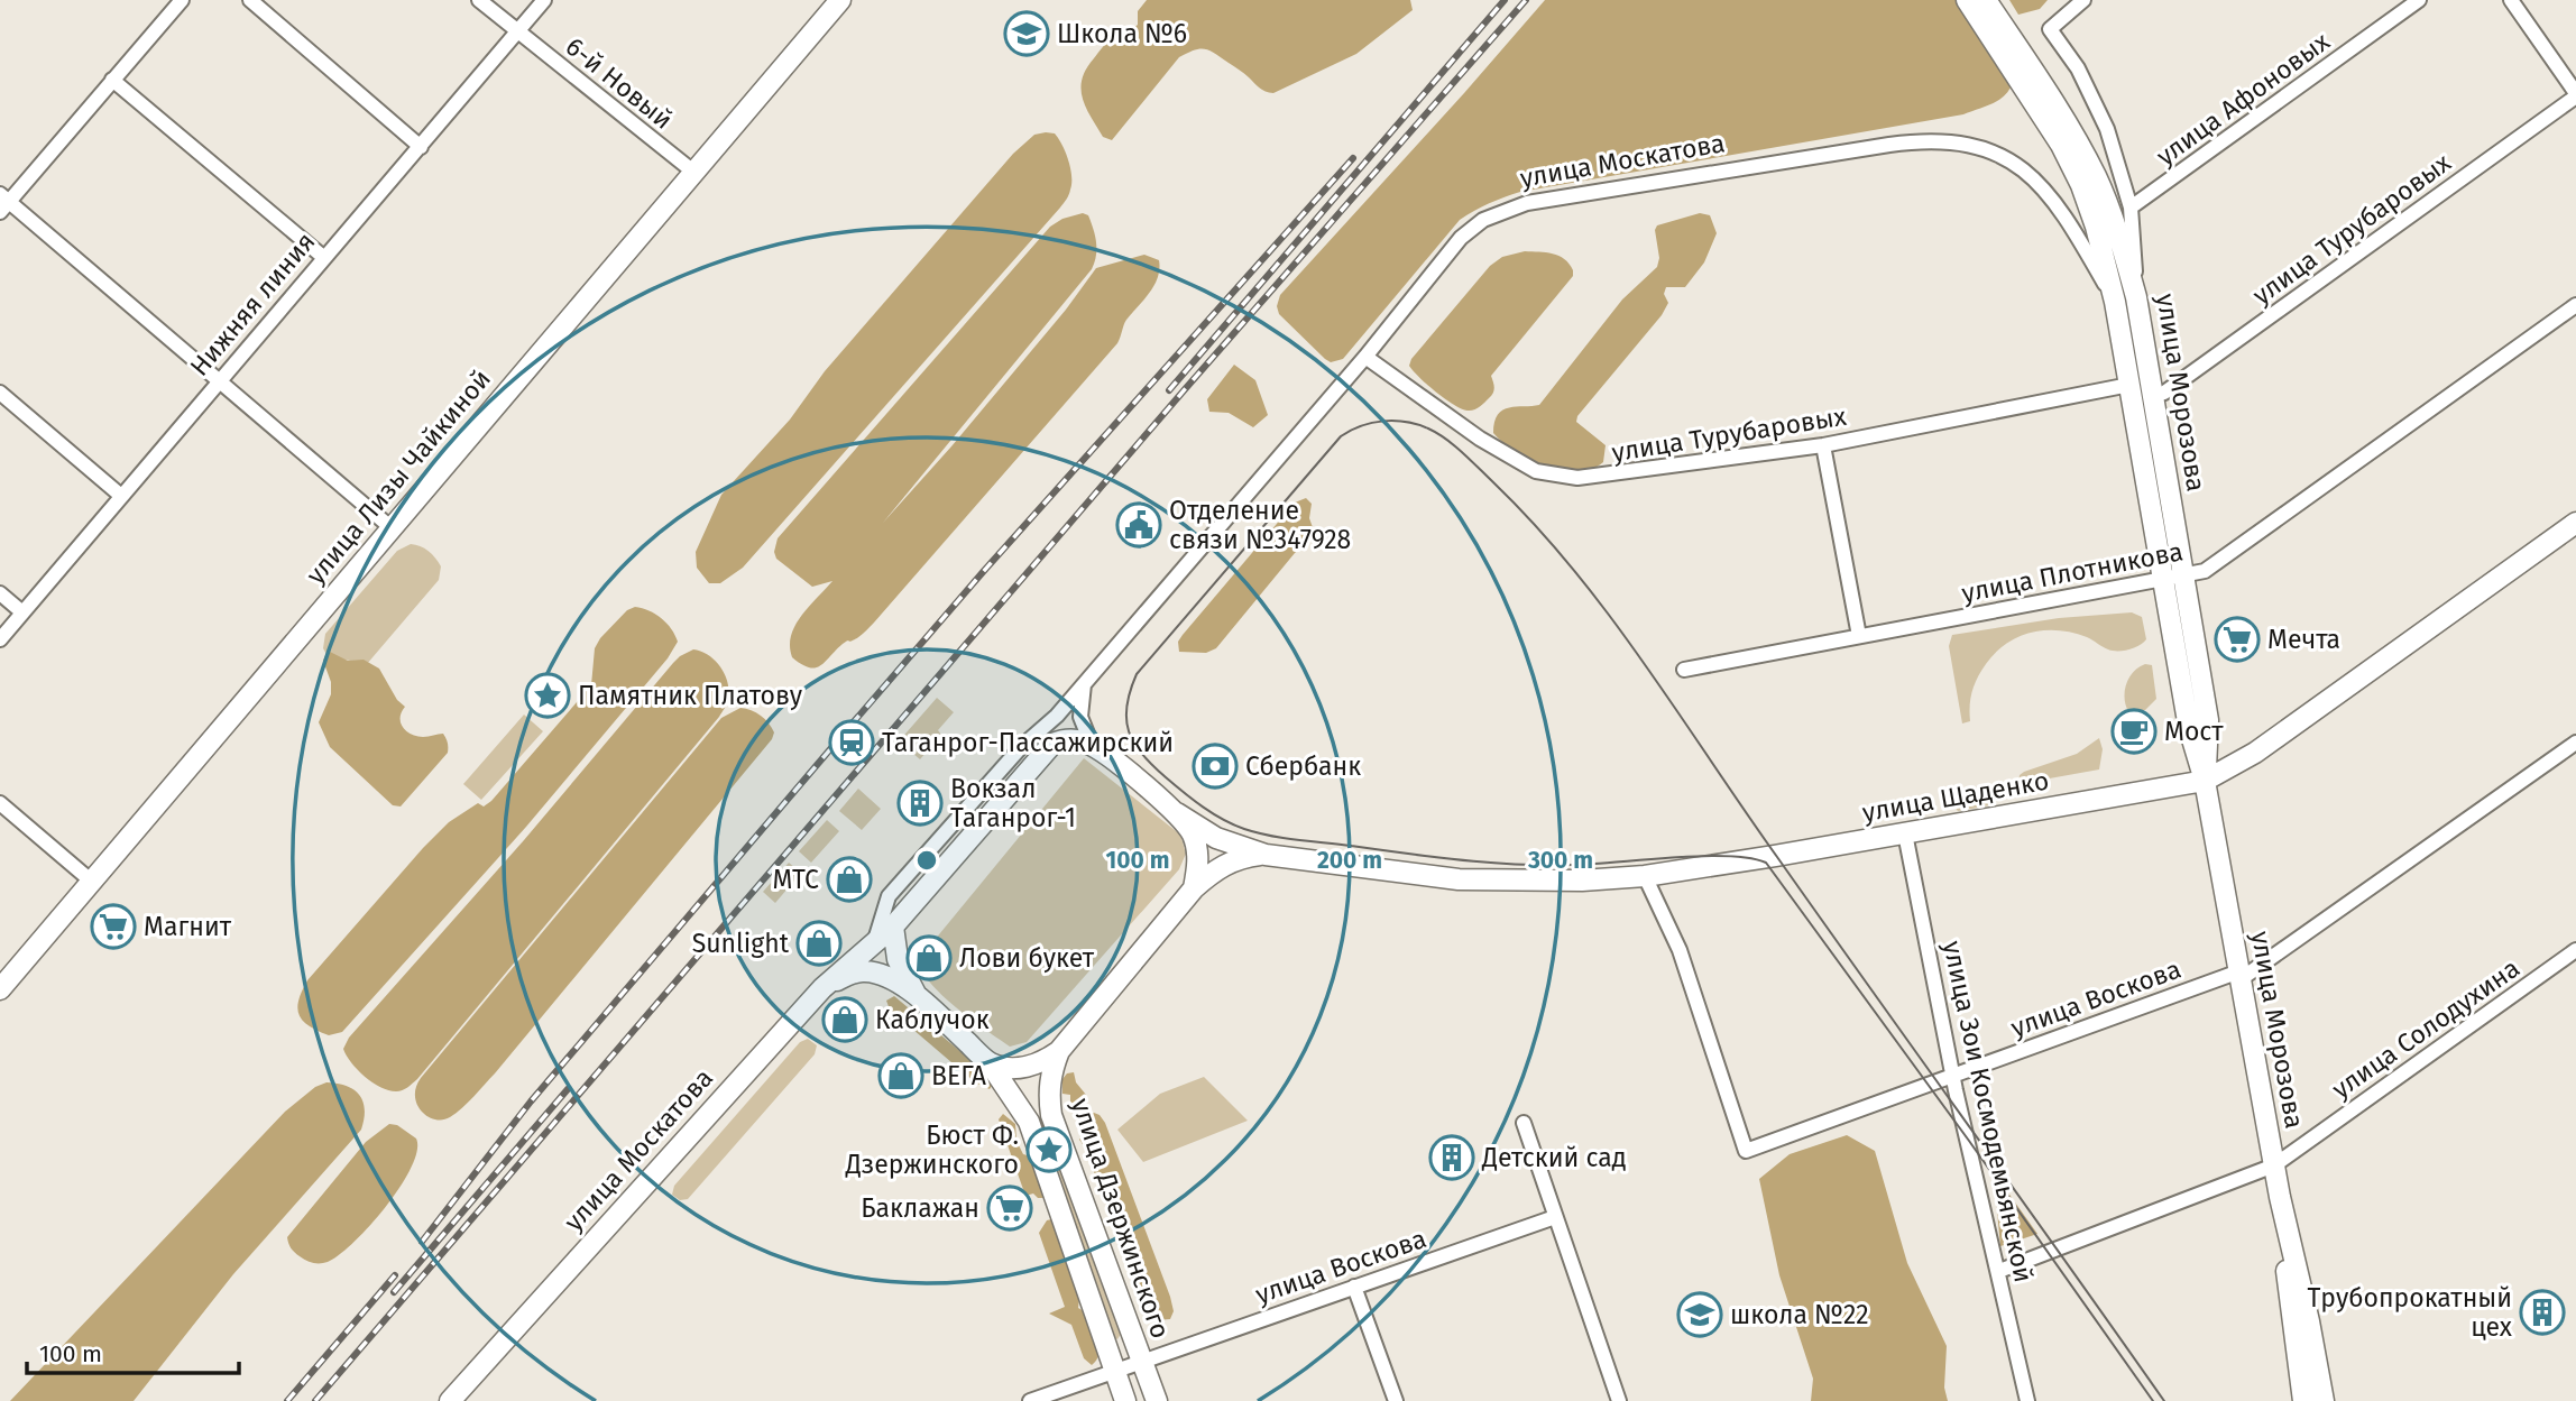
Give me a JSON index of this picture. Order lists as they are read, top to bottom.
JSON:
{
  "streets": {
    "main road": [
      "улица Москатова",
      "улица Морозова",
      "улица Лизы Чайкиной",
      "улица Щаденко",
      "улица Дзержинского"
    ],
    "street": [
      "6-й Новый",
      "улица Афоновых",
      "улица Турубаровых",
      "Нижняя линия",
      "улица Плотникова",
      "улица Воскова",
      "улица Солодухина",
      "улица Зои Космодемьянской"
    ]
  },
  "crossings": [
    ["6-й Новый", "Нижняя линия"],
    ["6-й Новый", "улица Лизы Чайкиной"],
    ["улица Афоновых", "улица Морозова"],
    ["улица Москатова", "улица Турубаровых"],
    ["улица Москатова", "улица Морозова"],
    ["улица Турубаровых", "улица Морозова"],
    ["улица Морозова", "улица Плотникова"],
    ["улица Морозова", "улица Щаденко"],
    ["улица Морозова", "улица Воскова"],
    ["улица Морозова", "улица Солодухина"],
    ["улица Щаденко", "улица Воскова"],
    ["улица Щаденко", "улица Зои Космодемьянской"],
    ["улица Щаденко", "улица Дзержинского"],
    ["улица Воскова", "улица Зои Космодемьянской"],
    ["улица Воскова", "улица Дзержинского"],
    ["улица Солодухина", "улица Зои Космодемьянской"]
  ],
  "places": {
    "school or university": ["Школа №6", "школа №22"],
    "public building": ["Отделение связи №347928"],
    "supermarket": ["Мечта", "Магнит", "Баклажан"],
    "place": ["Памятник Платову", "Бюст Ф. Дзержинского"],
    "cafe": ["Мост"],
    "station": ["Таганрог-Пассажирский"],
    "bank": ["Сбербанк"],
    "building": ["Вокзал Таганрог-1", "Детский сад", "Трубопрокатный цех"],
    "shop": [
      "МТС",
      "Sunlight",
      "Лови букет",
      "Каблучок",
      "ВЕГА"
    ]
  },
  "scale_bar": "100 m",
  "rings": ["100 m", "200 m", "300 m"]
}
